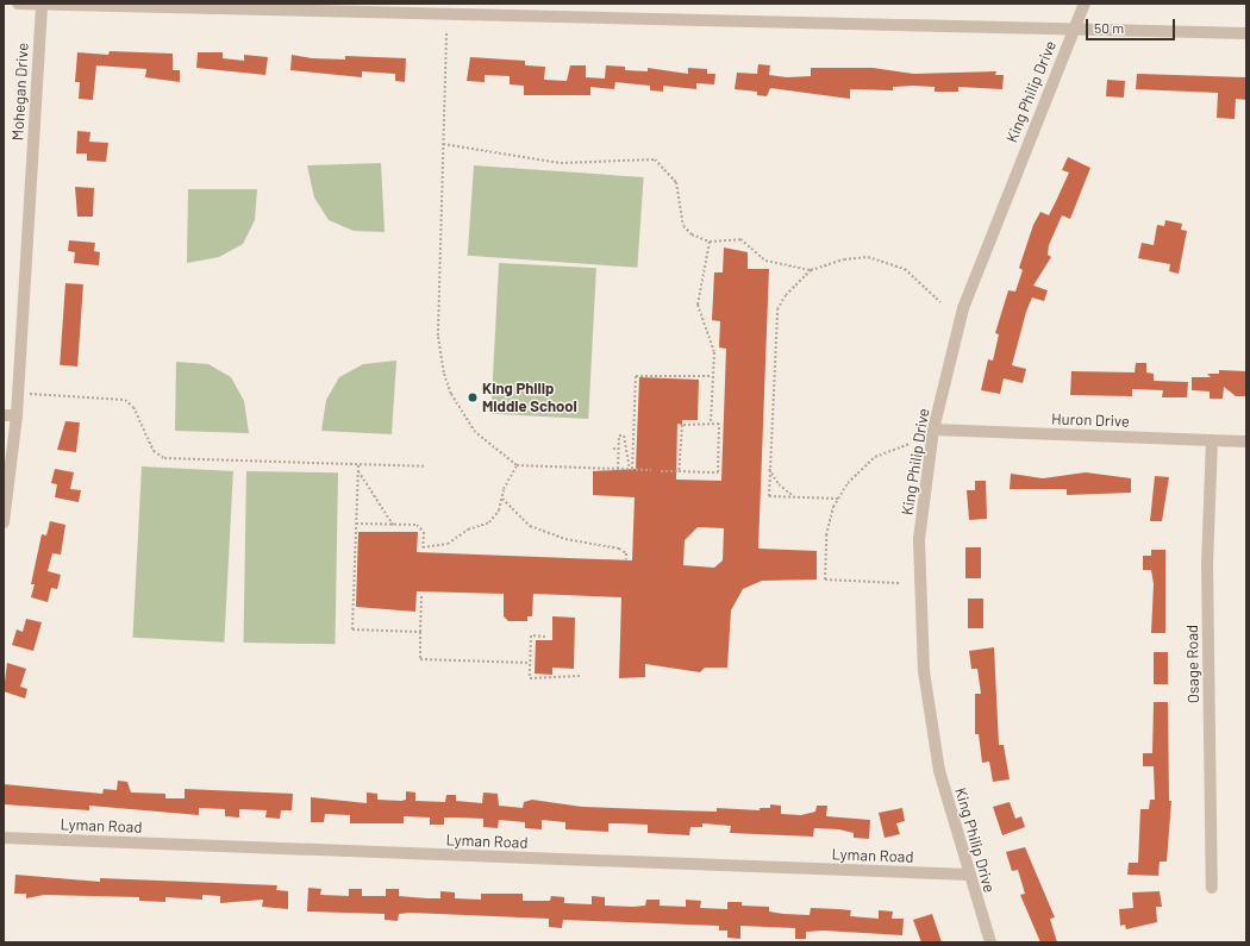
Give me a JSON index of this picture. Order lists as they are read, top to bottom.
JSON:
{
  "streets": {
    "street": [
      "Mohegan Drive",
      "King Philip Drive",
      "Huron Drive",
      "Osage Road",
      "Lyman Road"
    ]
  },
  "crossings": [
    ["King Philip Drive", "Huron Drive"],
    ["King Philip Drive", "Lyman Road"],
    ["Huron Drive", "Osage Road"]
  ],
  "places": ["King Philip Middle School"],
  "scale_bar": "50 m"
}
